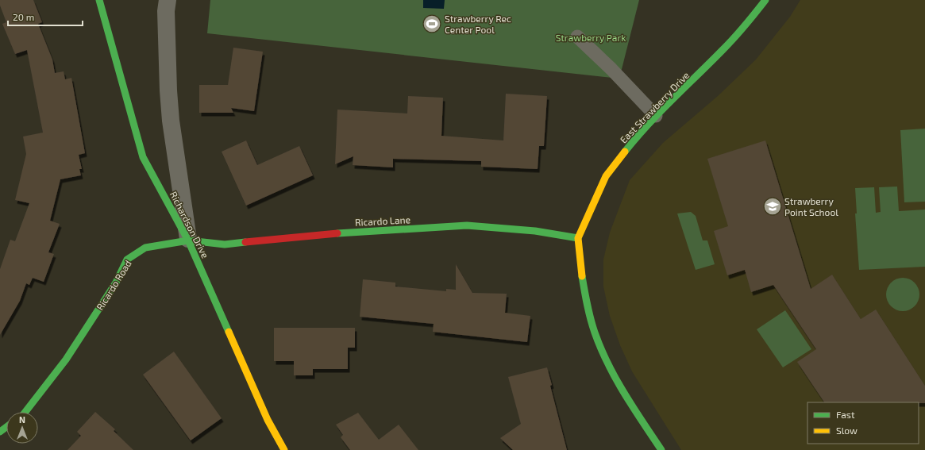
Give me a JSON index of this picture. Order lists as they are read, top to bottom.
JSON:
{
  "streets": {
    "street": [
      "East Strawberry Drive",
      "Ricardo Lane",
      "Richardson Drive",
      "Ricardo Road"
    ]
  },
  "crossings": [
    ["East Strawberry Drive", "Ricardo Lane"],
    ["Ricardo Lane", "Richardson Drive"],
    ["Ricardo Lane", "Ricardo Road"],
    ["Richardson Drive", "Ricardo Road"]
  ],
  "parks": ["Strawberry Park"],
  "places": {
    "sports": ["Strawberry Rec Center Pool"],
    "school or university": ["Strawberry Point School"]
  },
  "legend": ["Fast", "Slow"],
  "scale_bar": "20 m",
  "north": "top"
}
